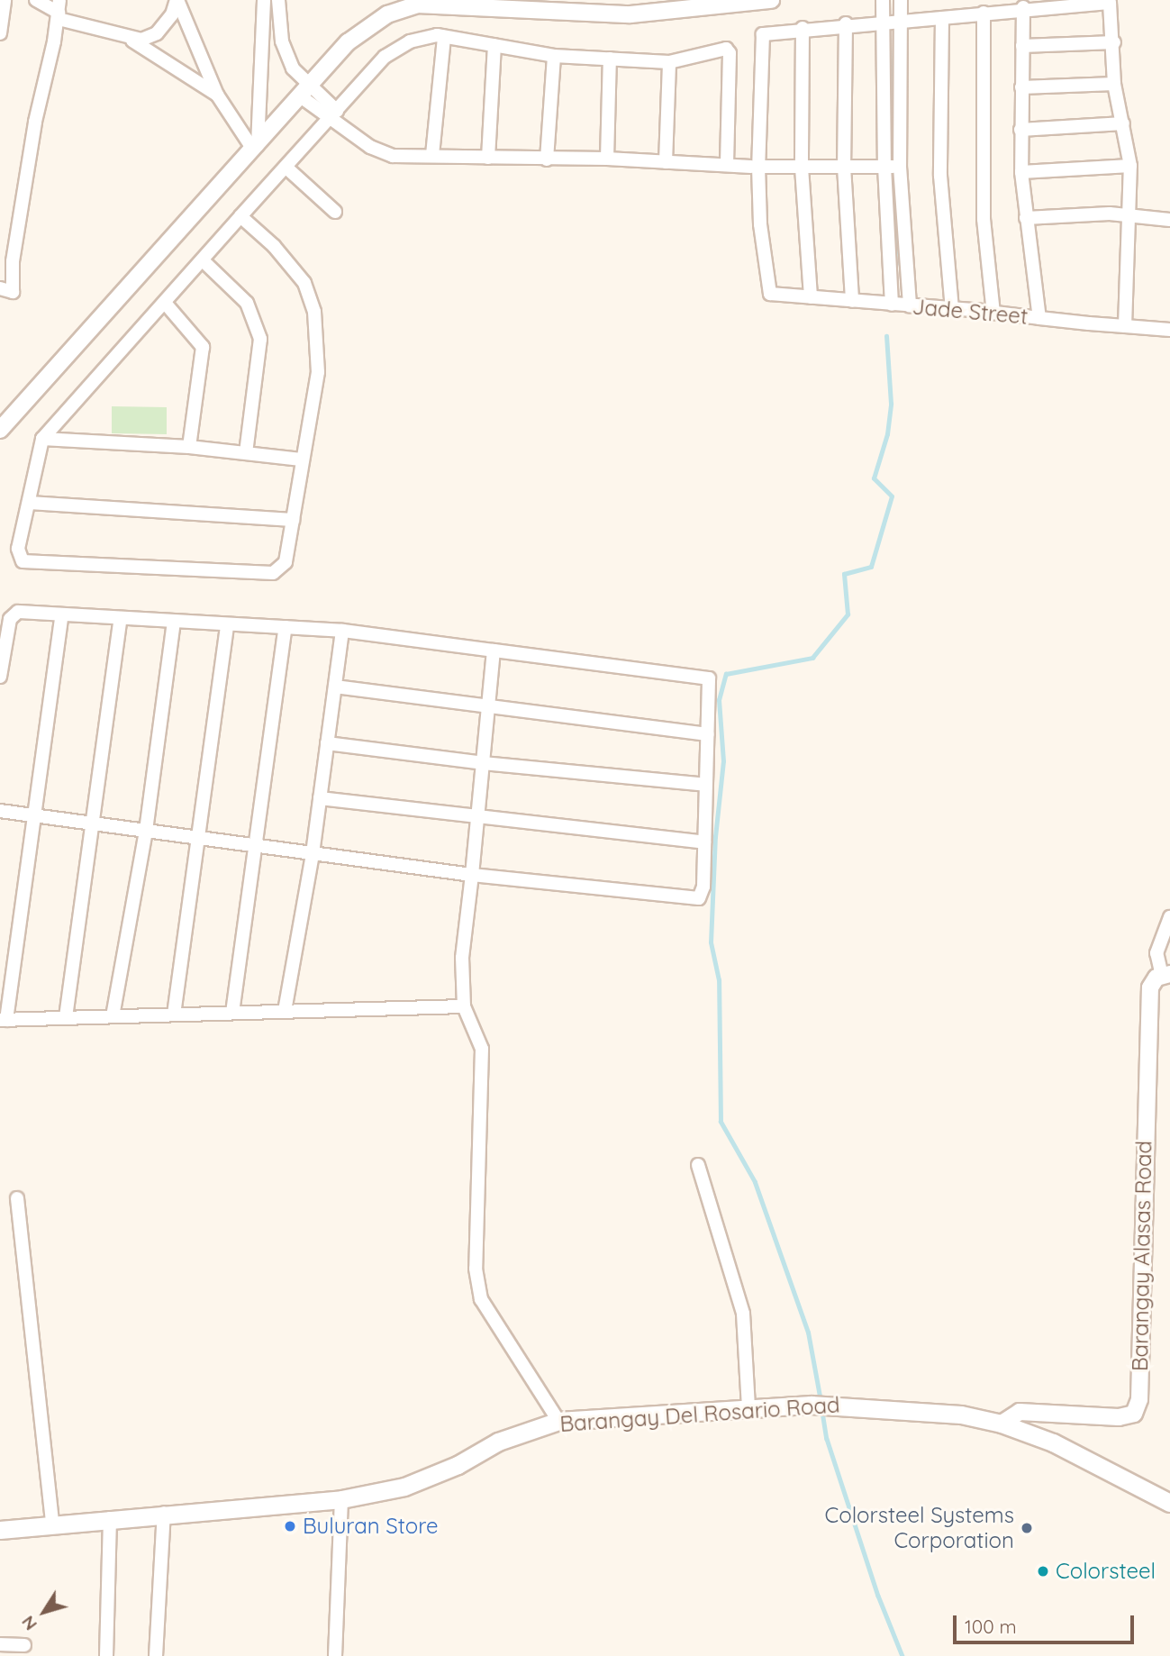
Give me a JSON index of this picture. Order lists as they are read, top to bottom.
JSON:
{
  "streets": {
    "main road": ["Barangay Del Rosario Road"],
    "street": ["Jade Street", "Barangay Alasas Road"]
  },
  "crossings": [
    ["Barangay Alasas Road", "Barangay Del Rosario Road"]
  ],
  "places": ["Buluran Store", "Colorsteel Systems Corporation", "Colorsteel"],
  "scale_bar": "100 m",
  "north": "bottom left"
}
